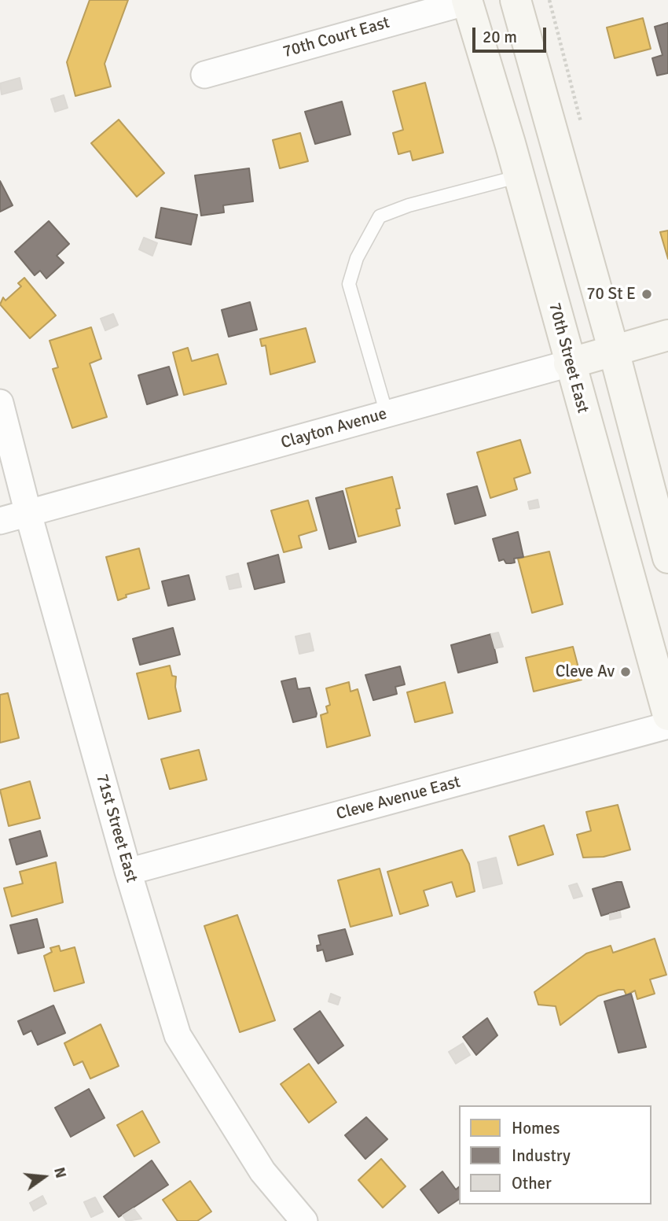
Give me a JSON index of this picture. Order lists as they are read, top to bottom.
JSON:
{
  "streets": {
    "main road": ["70th Street East", "Clayton Avenue"],
    "street": ["70th Court East", "Cleve Avenue East", "71st Street East"]
  },
  "crossings": [
    ["70th Court East", "70th Street East"],
    ["70th Street East", "Clayton Avenue"],
    ["Clayton Avenue", "71st Street East"],
    ["Cleve Avenue East", "71st Street East"]
  ],
  "places": ["70 St E", "Cleve Av"],
  "legend": ["Homes", "Industry", "Other"],
  "scale_bar": "20 m",
  "north": "right"
}
